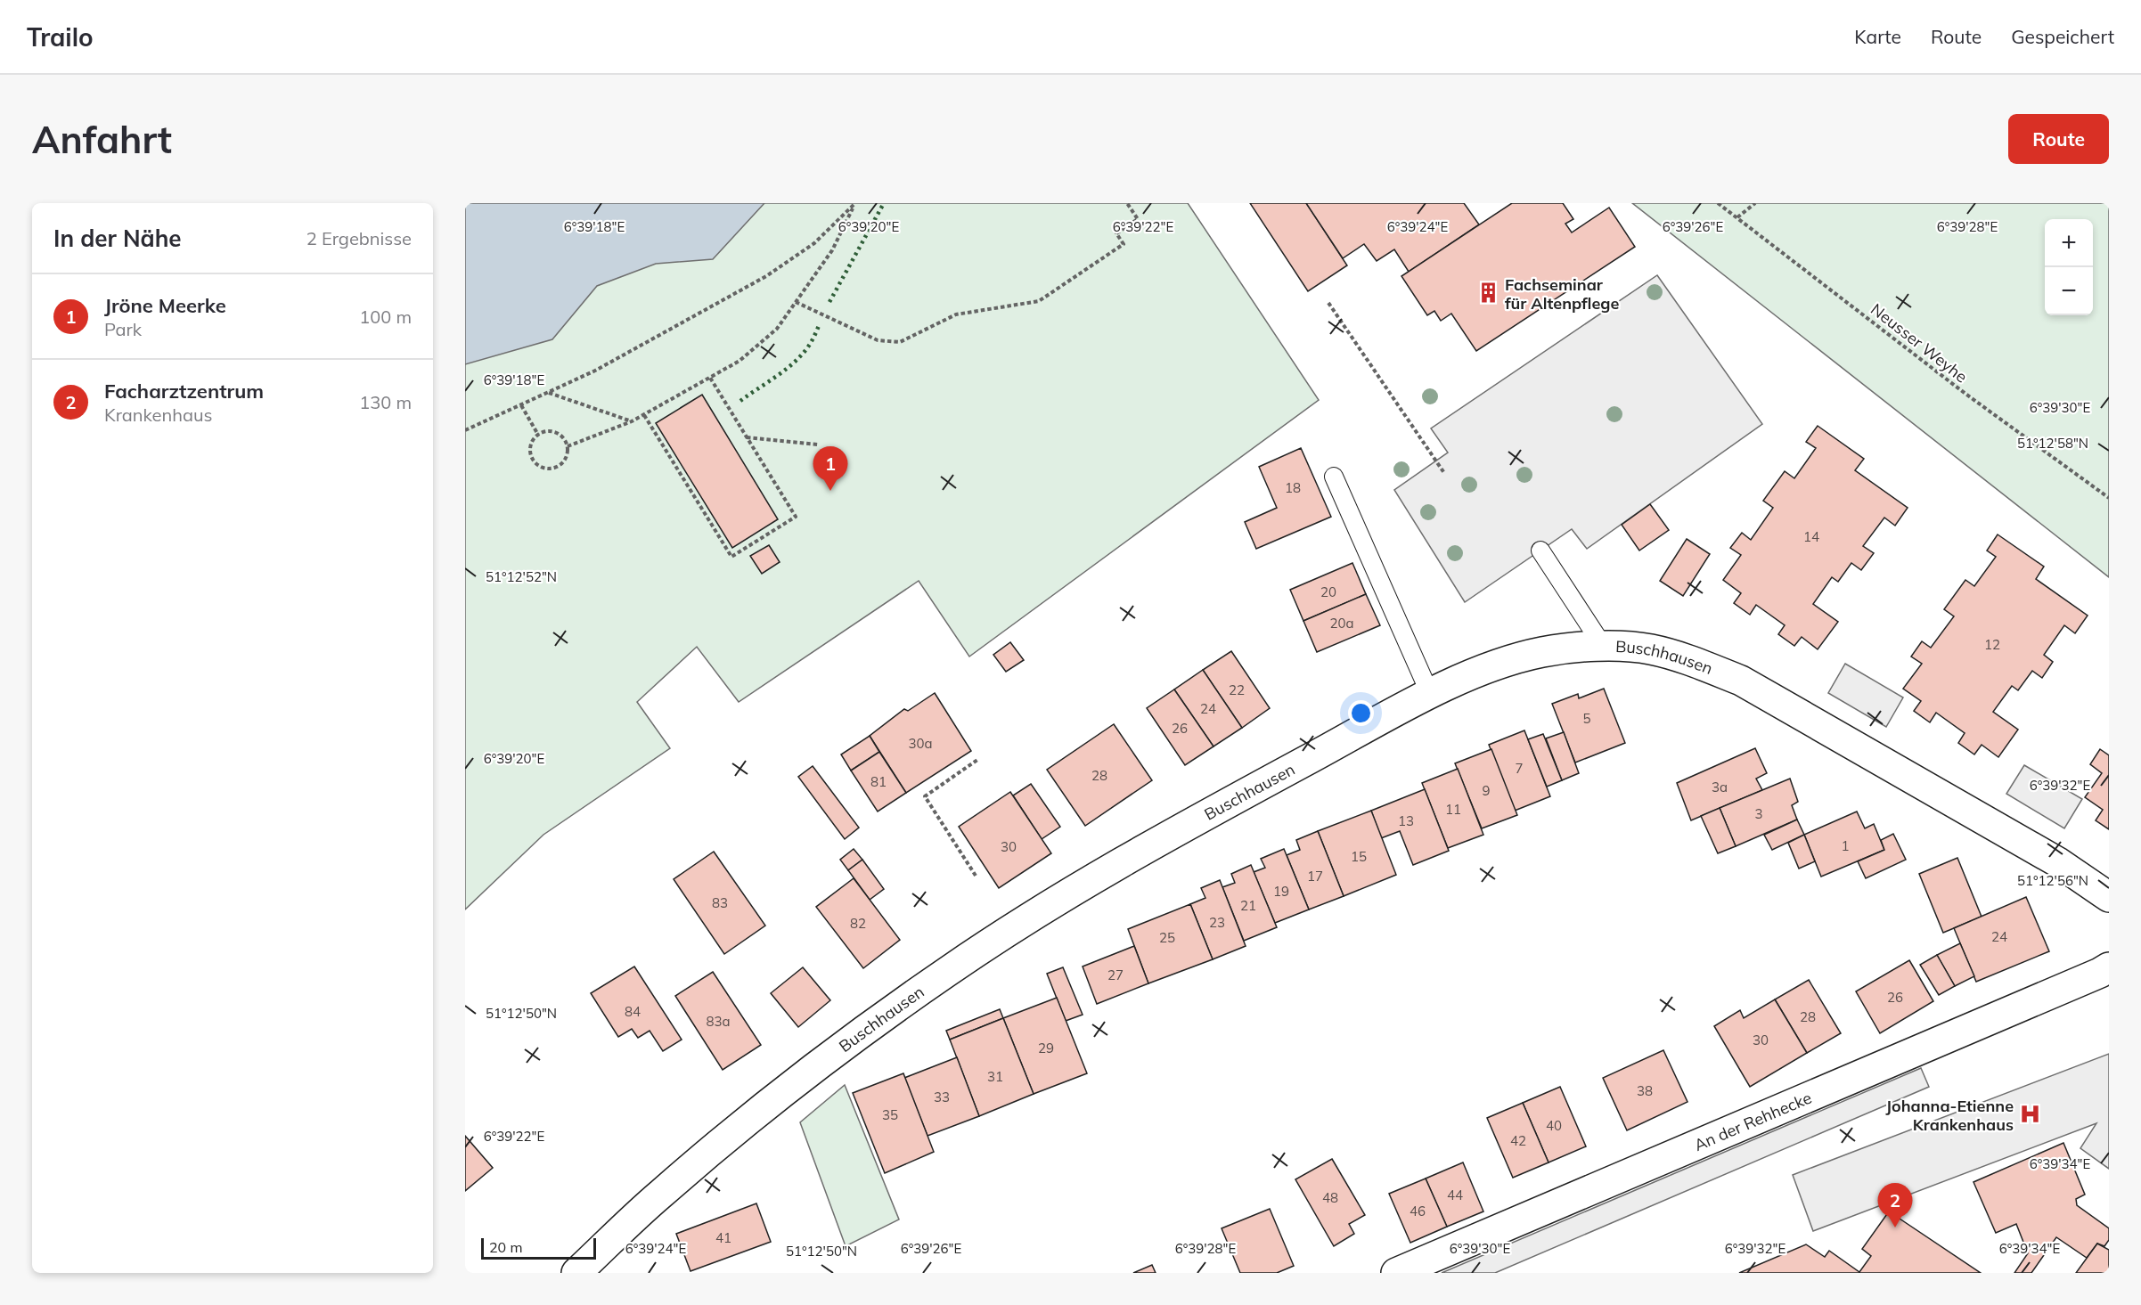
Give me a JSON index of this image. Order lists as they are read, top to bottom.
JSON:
{
  "streets": {
    "street": ["Buschhausen", "An der Rehhecke"],
    "path": ["Neusser Weyhe"]
  },
  "places": {
    "building": ["Fachseminar für Altenpflege"],
    "hospital": ["Johanna-Etienne Krankenhaus"]
  },
  "house_numbers": [
    "18",
    "14",
    "20",
    "20a",
    "12",
    "22",
    "24",
    "5",
    "26",
    "30a",
    "7",
    "28",
    "81",
    "3a",
    "9",
    "11",
    "3",
    "13",
    "1",
    "30",
    "15",
    "17",
    "19",
    "83",
    "21",
    "23",
    "82",
    "24",
    "25",
    "27",
    "26",
    "84",
    "28",
    "83a",
    "30",
    "29",
    "31",
    "38",
    "33",
    "35",
    "40",
    "42",
    "44",
    "48",
    "46",
    "41"
  ],
  "scale_bar": "20 m",
  "page": {
    "header": "Trailo",
    "nav": ["Karte", "Route", "Gespeichert"],
    "buttons": "Route",
    "title": "Anfahrt",
    "heading": ["In der Nähe", "2 Ergebnisse"],
    "map_buttons": ["+", "−"],
    "list": [
      {
        "mark": "1",
        "name": "Jröne Meerke",
        "note": "Park",
        "value": "100 m"
      },
      {
        "mark": "2",
        "name": "Facharztzentrum",
        "note": "Krankenhaus",
        "value": "130 m"
      }
    ],
    "pins": ["1", "2"],
    "scale": "20 m"
  },
  "coordinates": [
    "6°39'18\"E",
    "6°39'20\"E",
    "6°39'22\"E",
    "6°39'24\"E",
    "6°39'26\"E",
    "6°39'28\"E",
    "6°39'30\"E",
    "51°12'58\"N",
    "51°12'52\"N",
    "6°39'32\"E",
    "51°12'56\"N",
    "51°12'50\"N",
    "6°39'34\"E"
  ]
}
